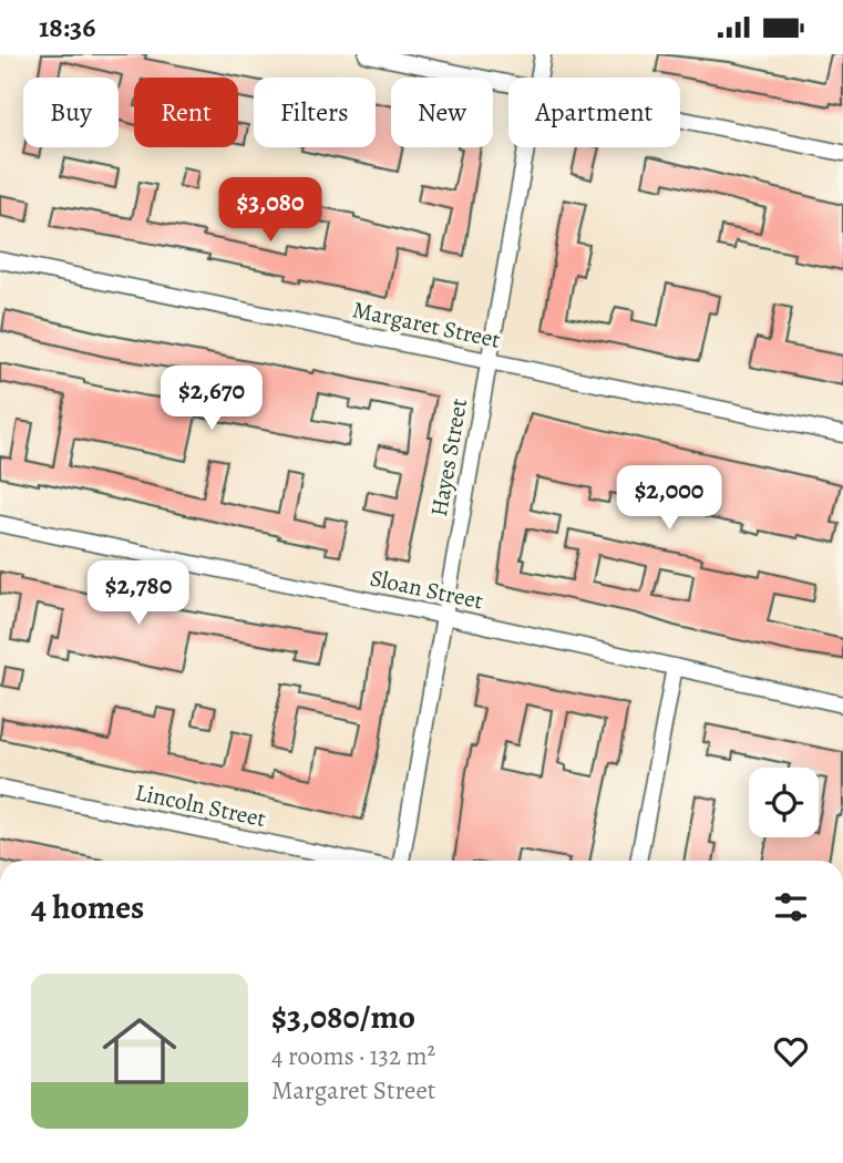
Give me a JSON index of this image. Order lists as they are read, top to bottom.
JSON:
{
  "streets": {
    "street": [
      "Margaret Street",
      "Hayes Street",
      "Sloan Street",
      "Lincoln Street"
    ]
  },
  "crossings": [
    ["Margaret Street", "Hayes Street"],
    ["Hayes Street", "Sloan Street"]
  ],
  "page": {
    "status": "18:36",
    "chip": [
      "Buy",
      "Rent",
      "Filters",
      "New",
      "Apartment"
    ],
    "price": [
      "$3,080",
      "$2,670",
      "$2,000",
      "$2,780"
    ],
    "heading": "4 homes",
    "list": [
      {
        "name": "$3,080/mo",
        "note": "4 rooms · 132 m² · Margaret Street"
      }
    ]
  }
}
